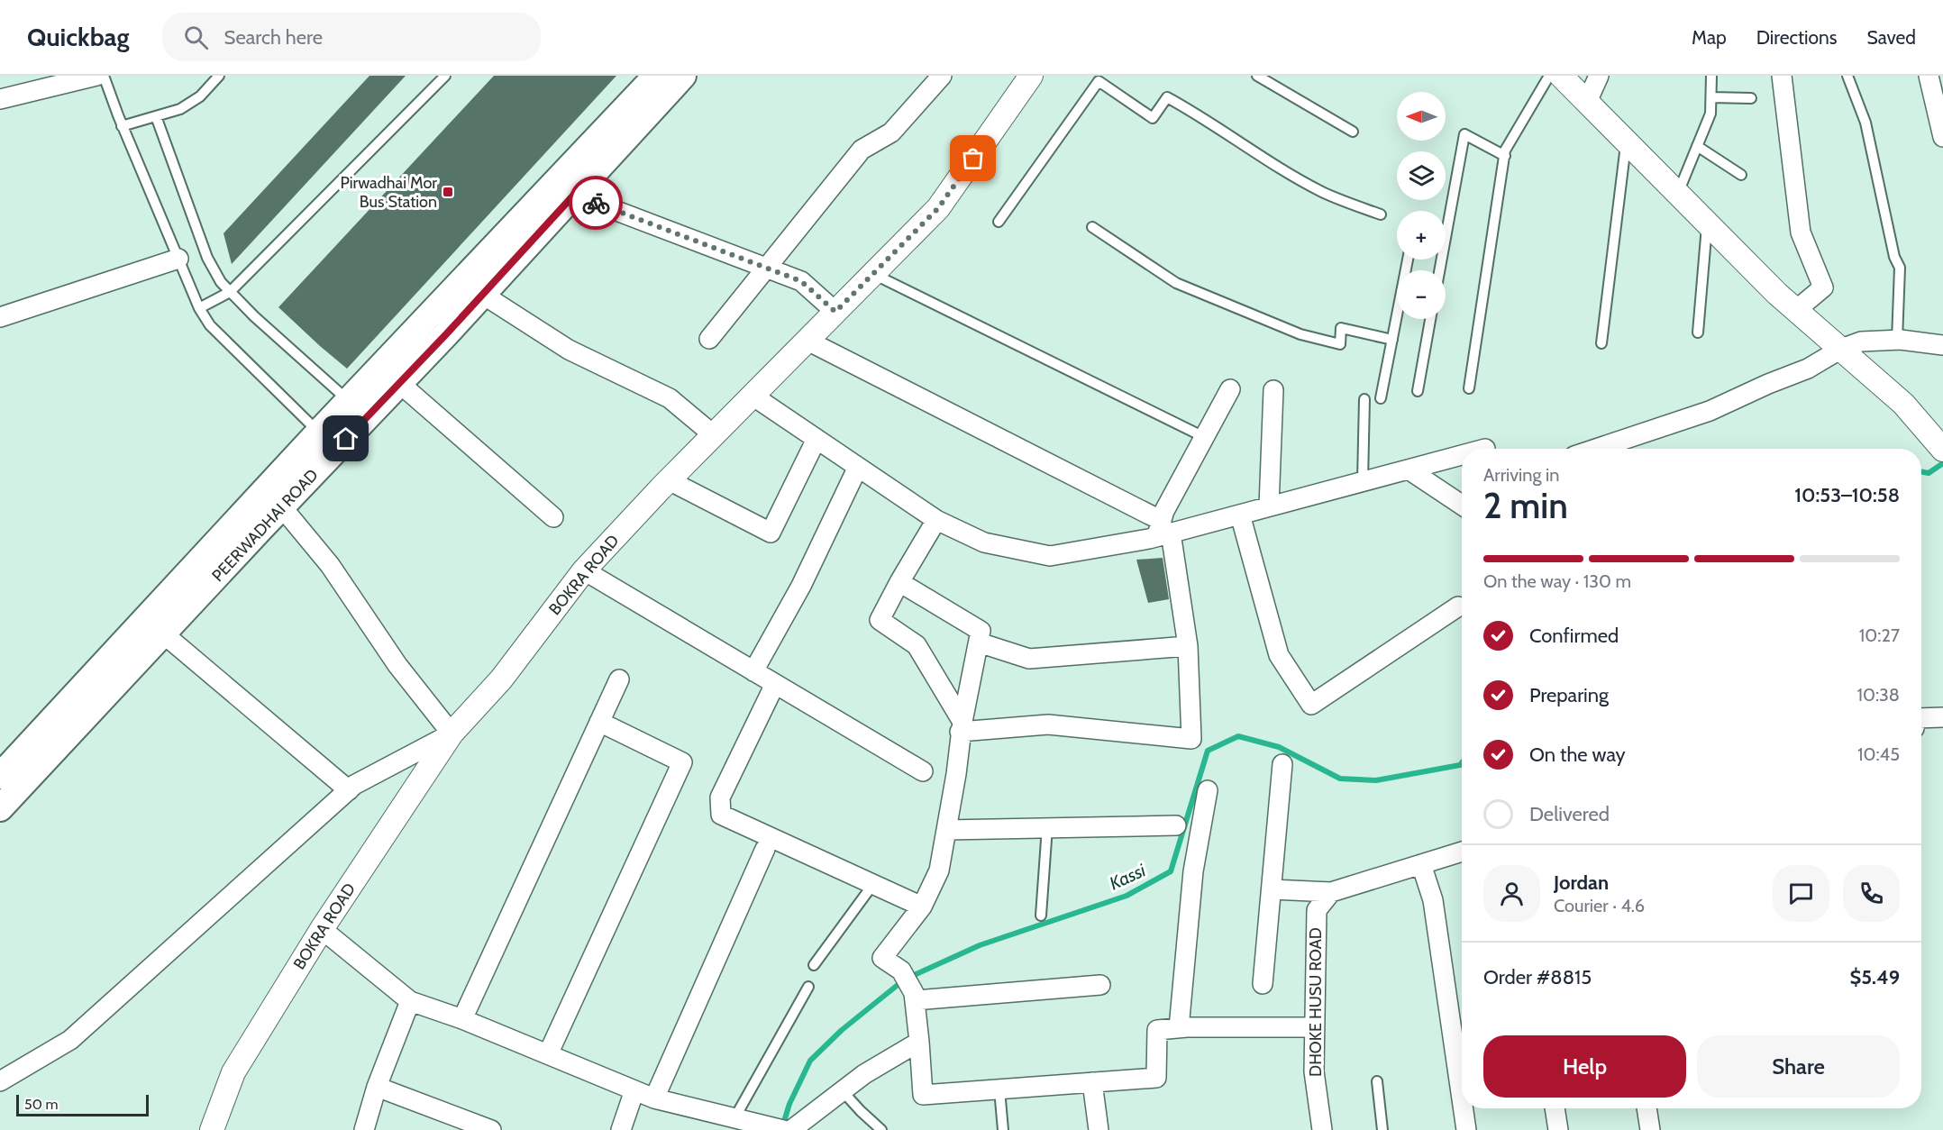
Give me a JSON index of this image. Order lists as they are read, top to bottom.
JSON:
{
  "streets": {
    "main road": ["PEERWADHAI ROAD"],
    "street": ["BOKRA ROAD", "DHOKE HUSU ROAD"]
  },
  "water": ["Kassi"],
  "places": {
    "transit": ["Pirwadhai Mor Bus Station"]
  },
  "scale_bar": "50 m",
  "north": "left",
  "page": {
    "header": "Quickbag",
    "search": "Search here",
    "nav": ["Map", "Directions", "Saved"],
    "map_buttons": ["+", "−"],
    "heading": ["2 min", "Arriving in", "10:53–10:58"],
    "panel": [
      "Jordan",
      "Courier · 4.6",
      "Order #8815",
      "$5.49"
    ],
    "bar": "On the way · 130 m",
    "list": [
      ["Confirmed", "10:27"],
      ["Preparing", "10:38"],
      ["On the way", "10:45"],
      "Delivered"
    ],
    "buttons": ["Help", "Share"],
    "scale": "50 m"
  }
}
